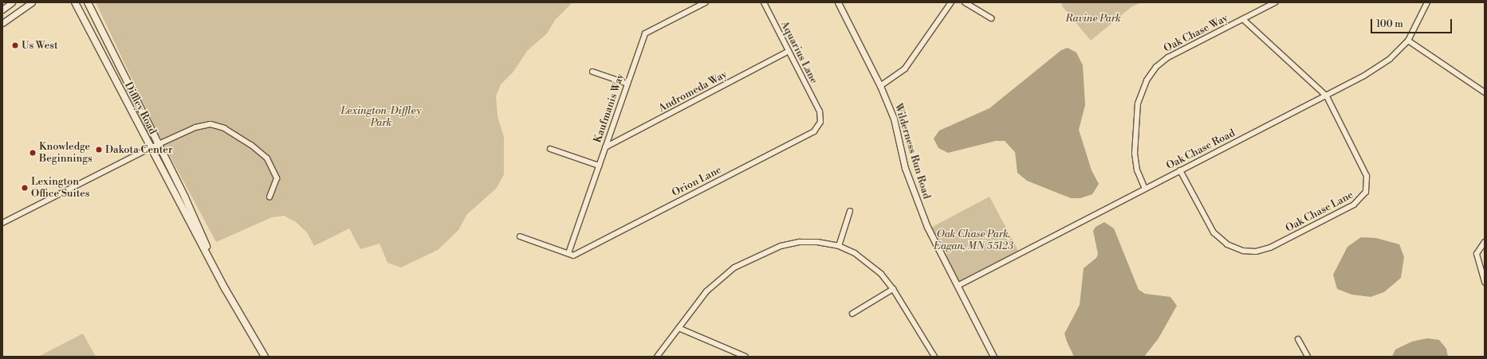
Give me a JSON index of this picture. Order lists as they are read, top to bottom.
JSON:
{
  "streets": {
    "main road": ["Diffley Road"],
    "street": [
      "Oak Chase Way",
      "Aquarius Lane",
      "Andromeda Way",
      "Kaufmanis Way",
      "Oak Chase Road",
      "Wilderness Run Road",
      "Orion Lane",
      "Oak Chase Lane"
    ]
  },
  "crossings": [
    ["Oak Chase Way", "Oak Chase Road"],
    ["Oak Chase Way", "Oak Chase Lane"],
    ["Aquarius Lane", "Andromeda Way"],
    ["Aquarius Lane", "Orion Lane"],
    ["Andromeda Way", "Kaufmanis Way"],
    ["Kaufmanis Way", "Orion Lane"],
    ["Oak Chase Road", "Wilderness Run Road"],
    ["Oak Chase Road", "Oak Chase Lane"]
  ],
  "parks": ["Ravine Park", "Lexington-Diffley Park", "Oak Chase Park, Eagan, MN 55123"],
  "places": [
    "Us West",
    "Dakota Center",
    "Knowledge Beginnings",
    "Lexington Office Suites"
  ],
  "scale_bar": "100 m"
}
